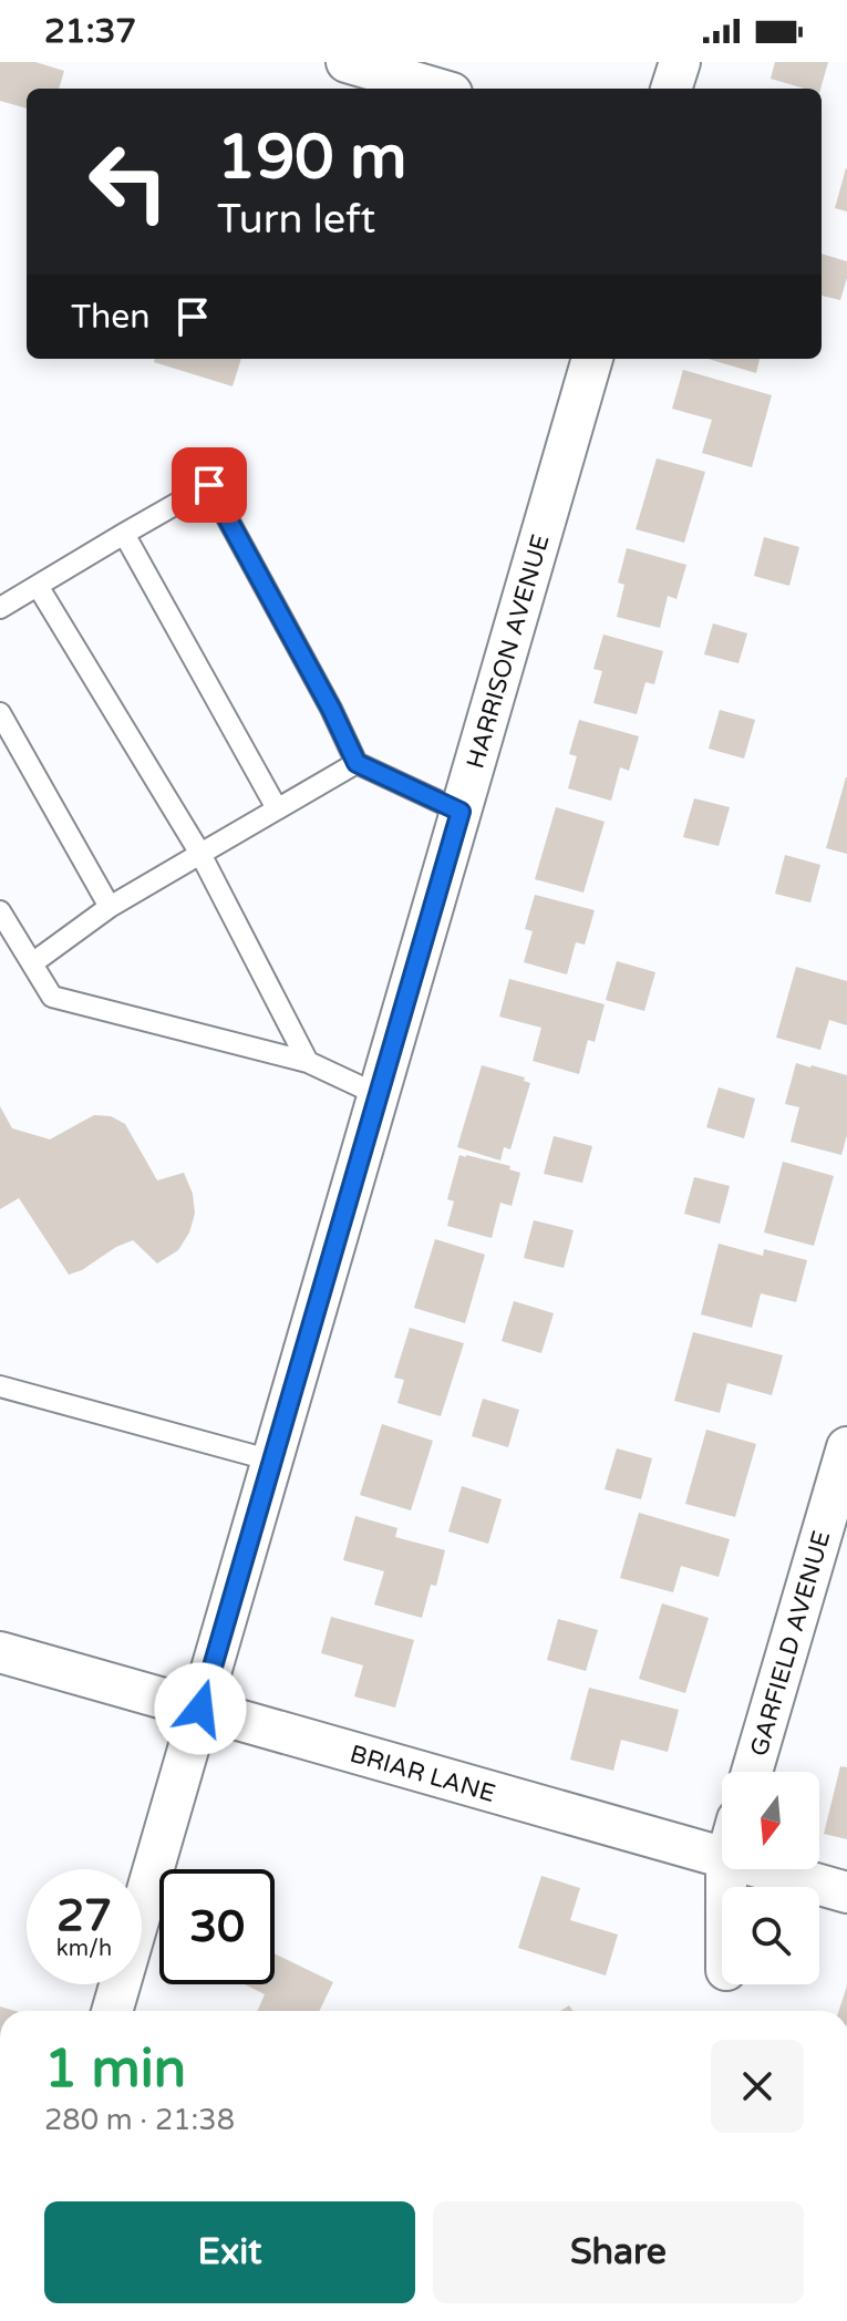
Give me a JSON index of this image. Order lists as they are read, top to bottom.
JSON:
{
  "streets": {
    "street": ["HARRISON AVENUE", "GARFIELD AVENUE", "BRIAR LANE"]
  },
  "crossings": [
    ["HARRISON AVENUE", "BRIAR LANE"]
  ],
  "north": "bottom",
  "page": {
    "status": "21:37",
    "turn": ["190 m", "Turn left"],
    "then": "Then",
    "speed": "27 km/h",
    "limit": "30",
    "heading": ["1 min", "280 m · 21:38"],
    "buttons": ["Exit", "Share"]
  }
}
